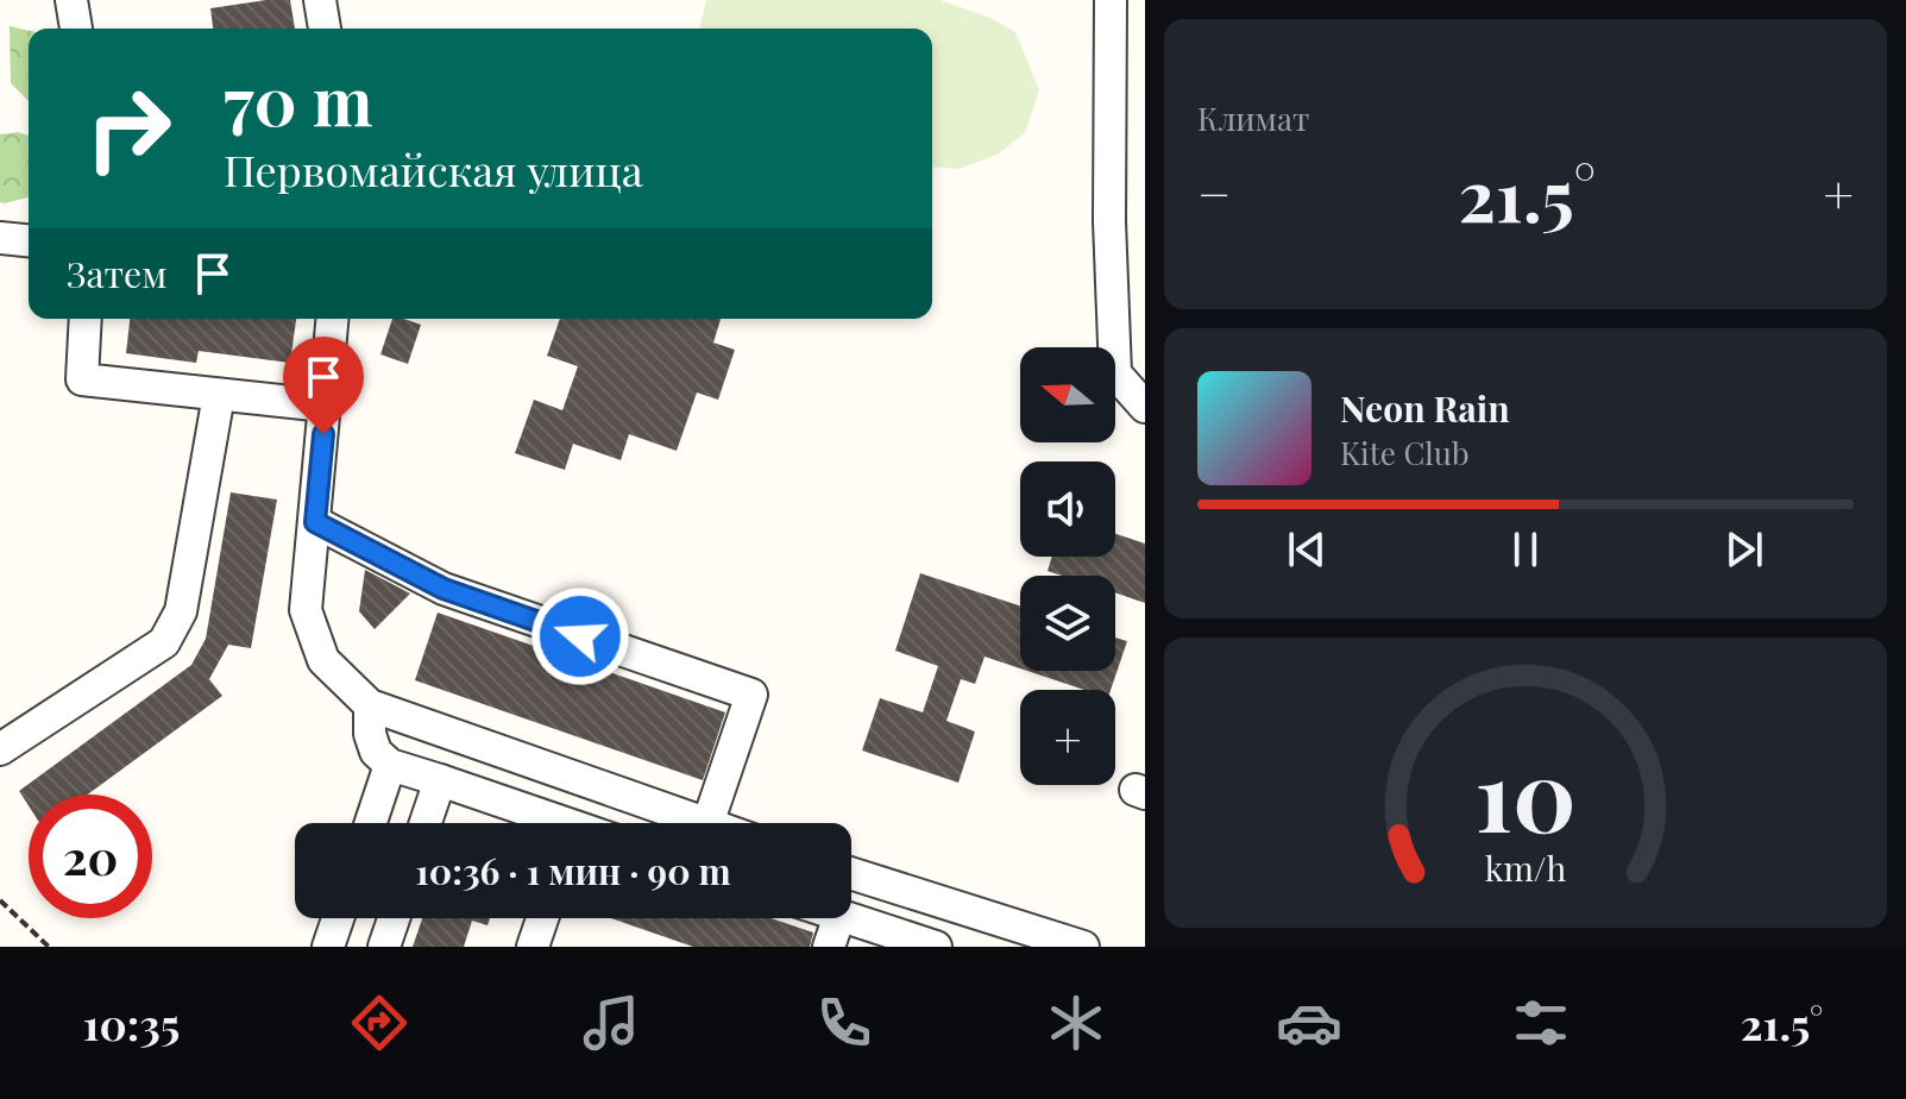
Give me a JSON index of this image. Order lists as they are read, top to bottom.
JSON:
{
  "north": "left",
  "page": {
    "tile": "Климат",
    "turn": ["70 m", "Первомайская улица"],
    "heat": ["−", "21.5°", "+"],
    "then": "Затем",
    "map_buttons": "+",
    "song": ["Neon Rain", "Kite Club"],
    "limit": "20",
    "trip": "10:36 · 1 мин · 90 m",
    "tabs": ["10:35", "21.5°"],
    "gauge": ["10", "km/h"]
  }
}
